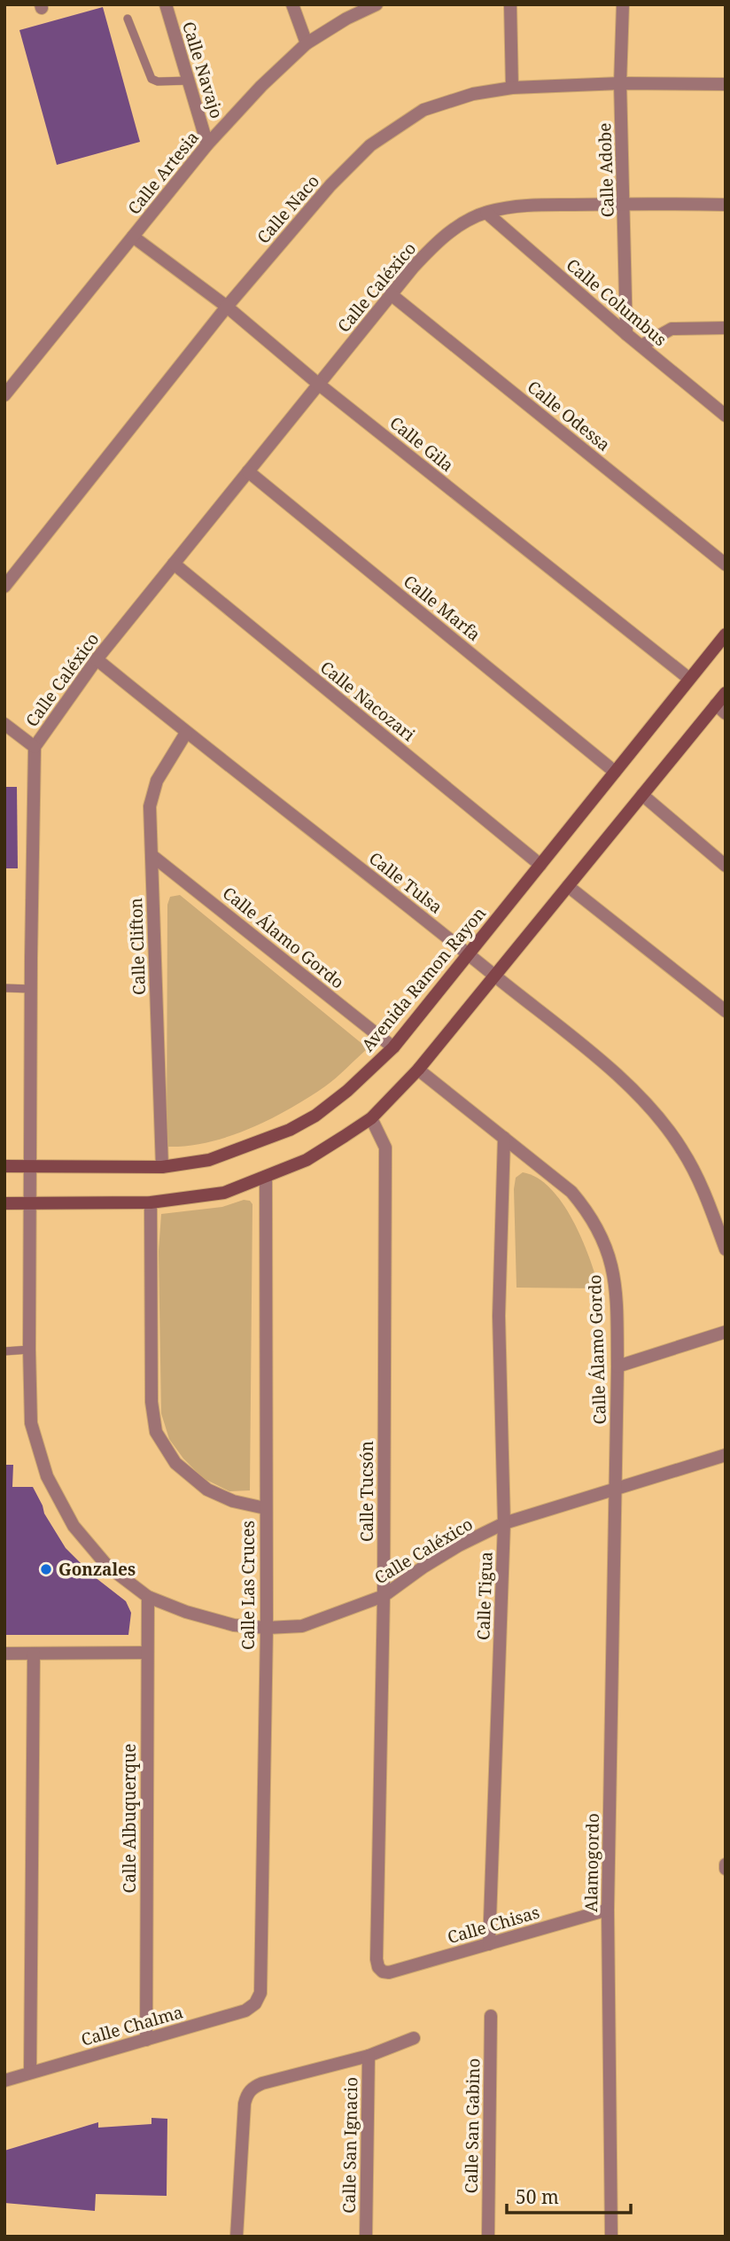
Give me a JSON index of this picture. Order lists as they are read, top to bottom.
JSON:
{
  "streets": {
    "main road": ["Avenida Ramon Rayon"],
    "street": [
      "Calle Navajo",
      "Calle Adobe",
      "Calle Artesia",
      "Calle Naco",
      "Calle Caléxico",
      "Calle Columbus",
      "Calle Odessa",
      "Calle Gila",
      "Calle Marfa",
      "Calle Nacozari",
      "Calle Tulsa",
      "Calle Álamo Gordo",
      "Calle Clifton",
      "Calle Tucsón",
      "Calle Las Cruces",
      "Calle Tigua",
      "Calle Albuquerque",
      "Alamogordo",
      "Calle Chisas",
      "Calle Chalma",
      "Calle San Gabino",
      "Calle San Ignacio"
    ]
  },
  "crossings": [
    ["Calle Navajo", "Calle Artesia"],
    ["Calle Adobe", "Calle Naco"],
    ["Calle Adobe", "Calle Caléxico"],
    ["Calle Adobe", "Calle Columbus"],
    ["Calle Artesia", "Calle Gila"],
    ["Calle Naco", "Calle Gila"],
    ["Calle Caléxico", "Calle Columbus"],
    ["Calle Caléxico", "Calle Odessa"],
    ["Calle Caléxico", "Calle Gila"],
    ["Calle Caléxico", "Calle Marfa"],
    ["Calle Caléxico", "Calle Nacozari"],
    ["Calle Caléxico", "Calle Tulsa"],
    ["Calle Caléxico", "Calle Álamo Gordo"],
    ["Calle Caléxico", "Avenida Ramon Rayon"],
    ["Calle Caléxico", "Calle Tucsón"],
    ["Calle Caléxico", "Calle Las Cruces"],
    ["Calle Caléxico", "Calle Tigua"],
    ["Calle Caléxico", "Calle Albuquerque"],
    ["Calle Caléxico", "Alamogordo"],
    ["Calle Gila", "Avenida Ramon Rayon"],
    ["Calle Marfa", "Avenida Ramon Rayon"],
    ["Calle Nacozari", "Avenida Ramon Rayon"],
    ["Calle Tulsa", "Calle Clifton"],
    ["Calle Tulsa", "Avenida Ramon Rayon"],
    ["Calle Álamo Gordo", "Calle Clifton"],
    ["Calle Álamo Gordo", "Avenida Ramon Rayon"],
    ["Calle Álamo Gordo", "Calle Tigua"],
    ["Calle Álamo Gordo", "Alamogordo"],
    ["Calle Clifton", "Avenida Ramon Rayon"],
    ["Calle Tucsón", "Calle Chisas"],
    ["Calle Las Cruces", "Calle Chalma"],
    ["Calle Tigua", "Calle Chisas"],
    ["Calle Albuquerque", "Calle Chalma"],
    ["Alamogordo", "Calle Chisas"]
  ],
  "places": ["Gonzales"],
  "scale_bar": "50 m"
}
